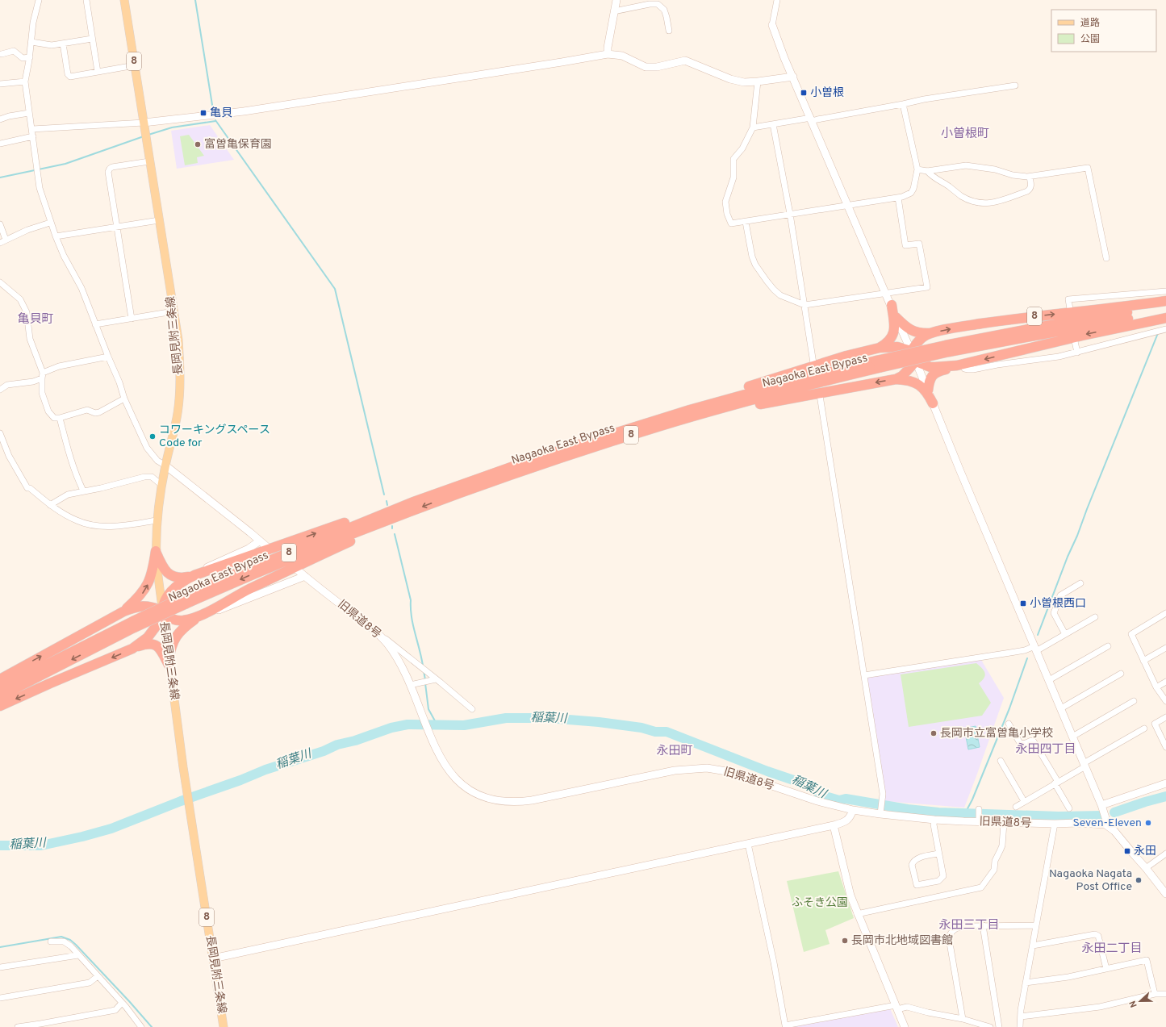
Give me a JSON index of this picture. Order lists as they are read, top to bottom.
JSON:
{
  "streets": {
    "highway": ["8", "Nagaoka East Bypass"],
    "main road": ["長岡見附三条線"],
    "street": ["旧県道8号"]
  },
  "crossings": [
    ["8", "Nagaoka East Bypass"]
  ],
  "districts": [
    "小曽根町",
    "亀貝町",
    "永田四丁目",
    "永田町",
    "永田三丁目",
    "永田二丁目"
  ],
  "water": ["稲葉川"],
  "parks": ["ふそき公園"],
  "places": {
    "transit": [
      "小曽根",
      "亀貝",
      "小曽根西口",
      "永田"
    ],
    "other": [
      "富曽亀保育園",
      "コワーキングスペース Code for",
      "長岡市立富曽亀小学校",
      "Seven-Eleven",
      "Nagaoka Nagata Post Office",
      "長岡市北地域図書館"
    ]
  },
  "legend": ["道路", "公園"],
  "north": "left"
}
